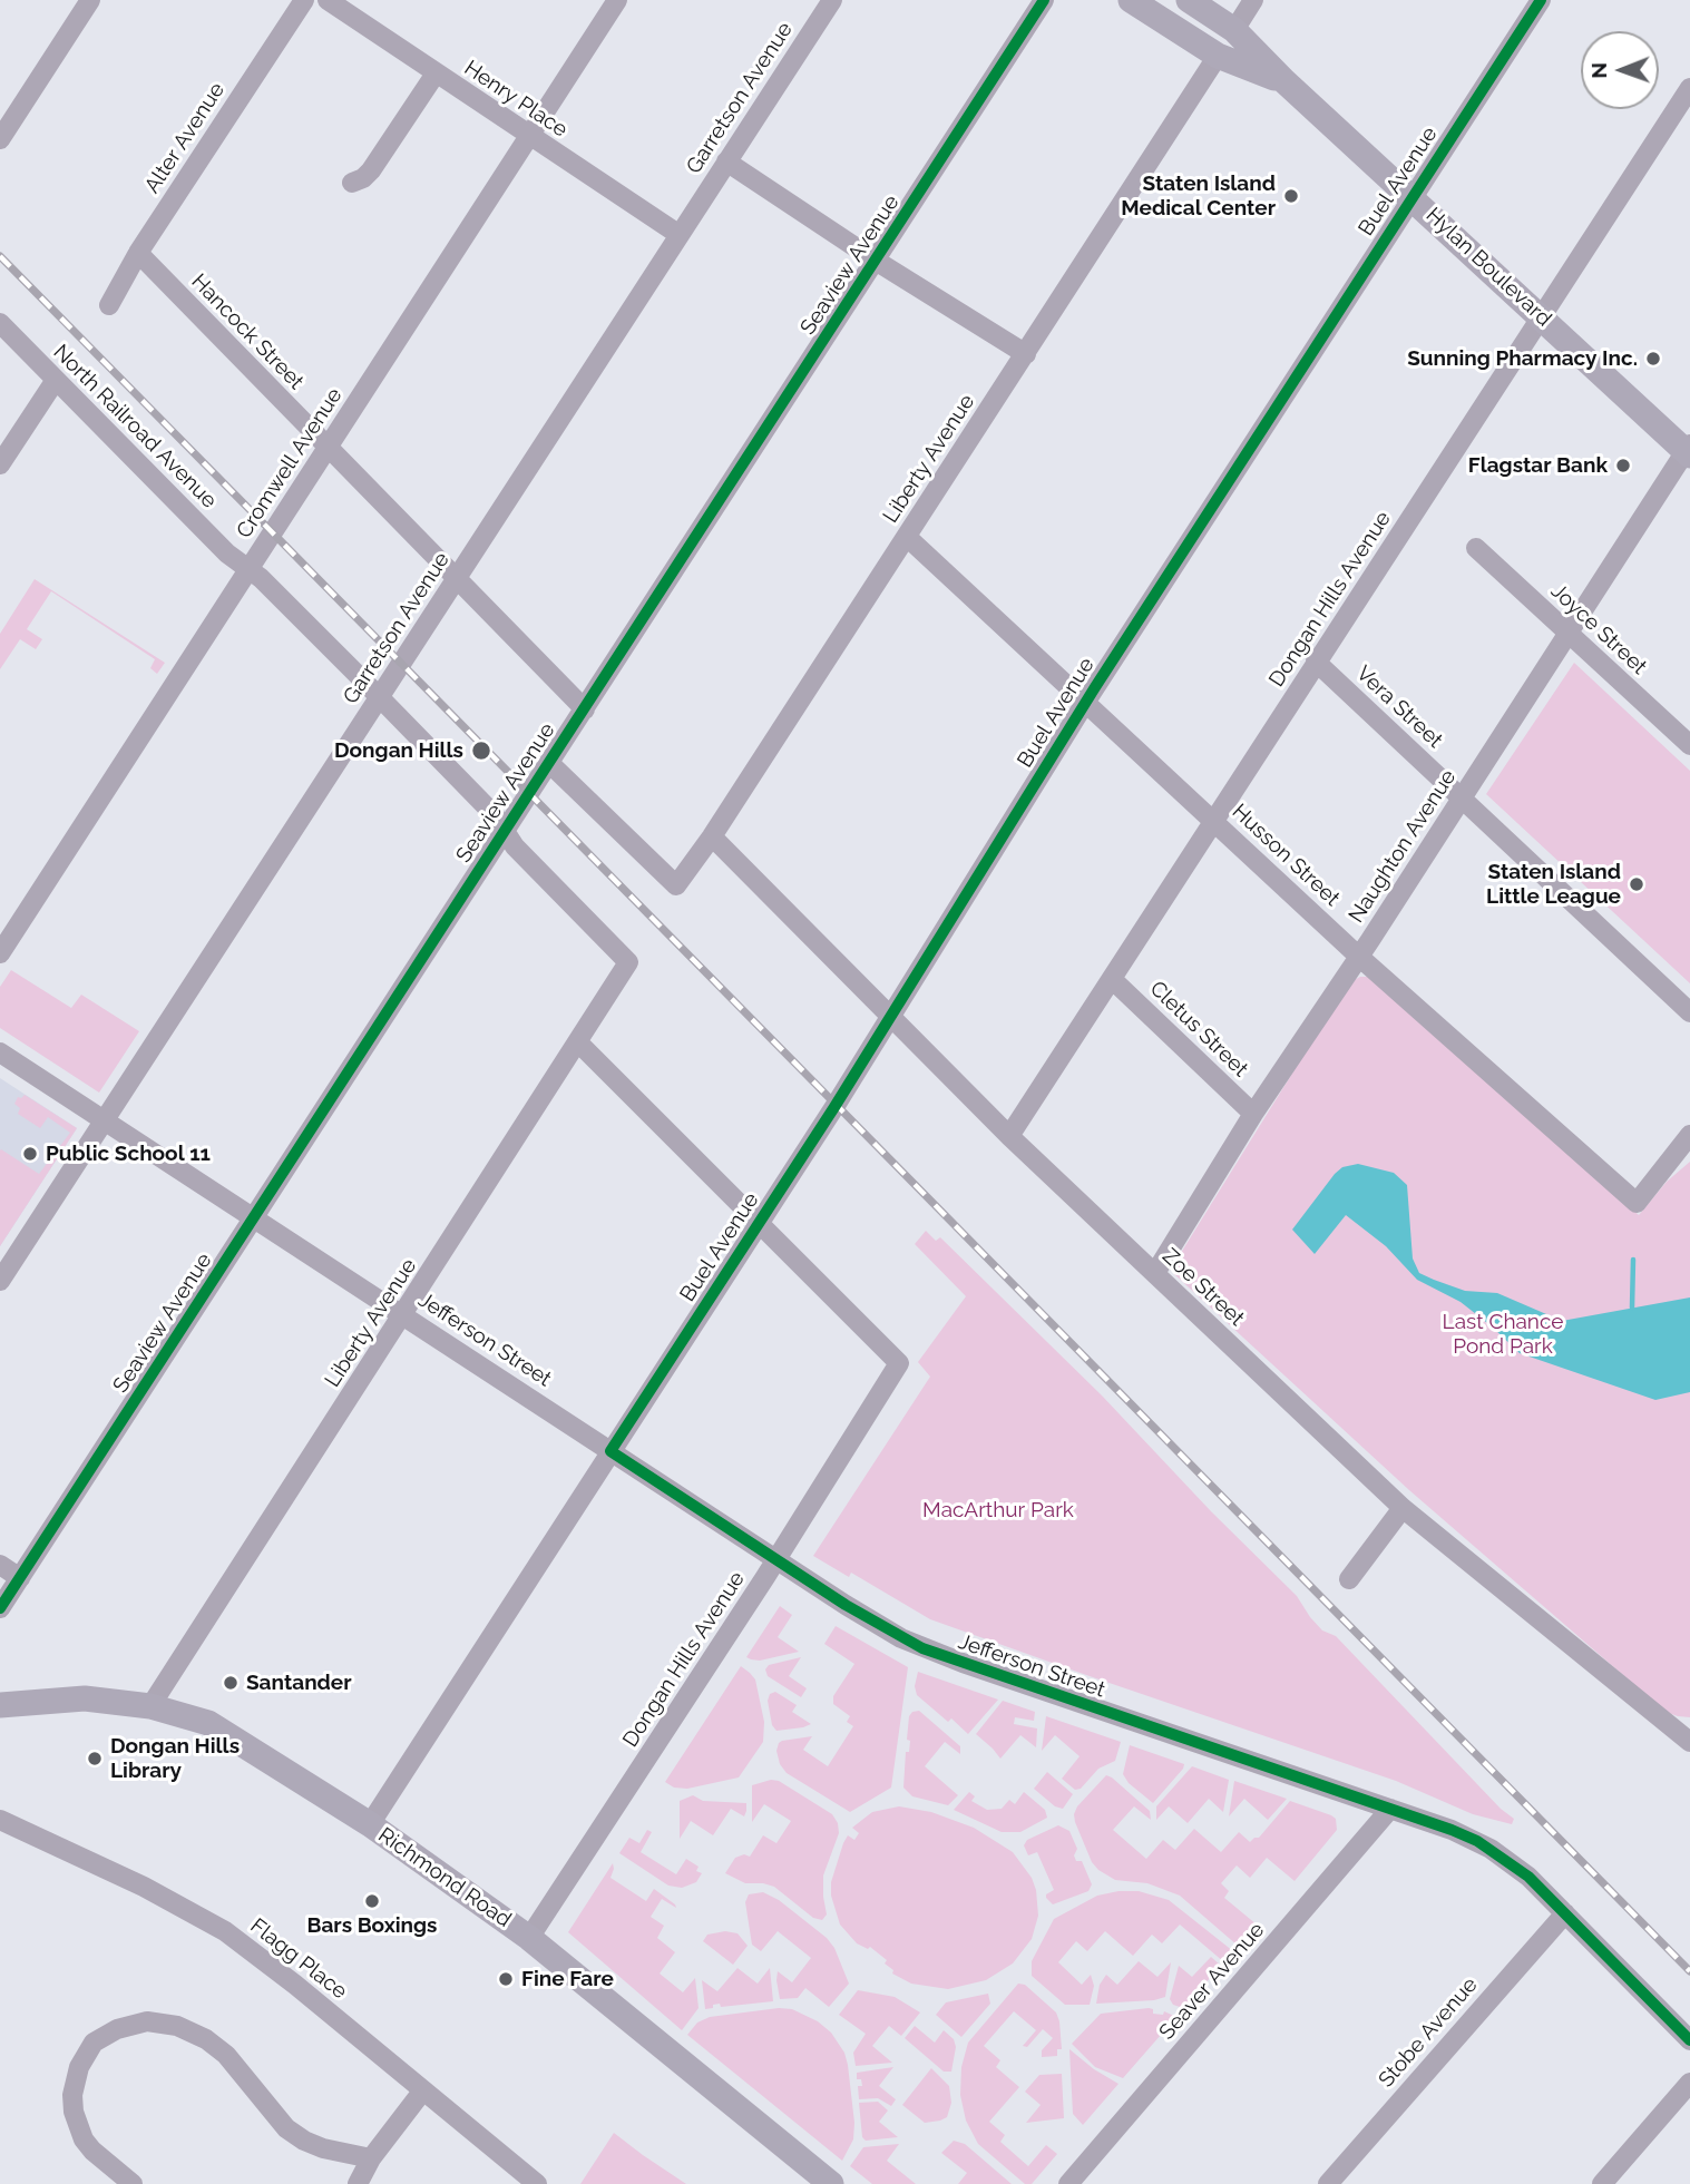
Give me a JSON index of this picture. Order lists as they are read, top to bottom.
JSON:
{
  "streets": {
    "main road": ["Hylan Boulevard", "Richmond Road"],
    "street": [
      "Garretson Avenue",
      "Henry Place",
      "Alter Avenue",
      "Buel Avenue",
      "Seaview Avenue",
      "Hancock Street",
      "North Railroad Avenue",
      "Liberty Avenue",
      "Cromwell Avenue",
      "Dongan Hills Avenue",
      "Joyce Street",
      "Vera Street",
      "Naughton Avenue",
      "Husson Street",
      "Cletus Street",
      "Zoe Street",
      "Jefferson Street",
      "Flagg Place",
      "Seaver Avenue",
      "Stobe Avenue"
    ]
  },
  "crossings": [
    ["Garretson Avenue", "Henry Place"],
    ["Garretson Avenue", "Hancock Street"],
    ["Garretson Avenue", "North Railroad Avenue"],
    ["Garretson Avenue", "Jefferson Street"],
    ["Henry Place", "Cromwell Avenue"],
    ["Alter Avenue", "Hancock Street"],
    ["Buel Avenue", "Hylan Boulevard"],
    ["Buel Avenue", "Dongan Hills Avenue"],
    ["Buel Avenue", "Husson Street"],
    ["Buel Avenue", "Zoe Street"],
    ["Buel Avenue", "Jefferson Street"],
    ["Buel Avenue", "Richmond Road"],
    ["Seaview Avenue", "Hancock Street"],
    ["Seaview Avenue", "North Railroad Avenue"],
    ["Seaview Avenue", "Liberty Avenue"],
    ["Seaview Avenue", "Jefferson Street"],
    ["Hylan Boulevard", "Liberty Avenue"],
    ["Hylan Boulevard", "Dongan Hills Avenue"],
    ["Hylan Boulevard", "Naughton Avenue"],
    ["Hancock Street", "Cromwell Avenue"],
    ["North Railroad Avenue", "Liberty Avenue"],
    ["North Railroad Avenue", "Cromwell Avenue"],
    ["Liberty Avenue", "Husson Street"],
    ["Liberty Avenue", "Zoe Street"],
    ["Liberty Avenue", "Jefferson Street"],
    ["Liberty Avenue", "Richmond Road"],
    ["Dongan Hills Avenue", "Vera Street"],
    ["Dongan Hills Avenue", "Husson Street"],
    ["Dongan Hills Avenue", "Cletus Street"],
    ["Dongan Hills Avenue", "Zoe Street"],
    ["Dongan Hills Avenue", "Jefferson Street"],
    ["Dongan Hills Avenue", "Richmond Road"],
    ["Joyce Street", "Naughton Avenue"],
    ["Vera Street", "Naughton Avenue"],
    ["Naughton Avenue", "Husson Street"],
    ["Naughton Avenue", "Cletus Street"],
    ["Naughton Avenue", "Zoe Street"],
    ["Jefferson Street", "Seaver Avenue"],
    ["Jefferson Street", "Stobe Avenue"]
  ],
  "parks": ["Last Chance Pond Park", "MacArthur Park"],
  "places": [
    "Staten Island Medical Center",
    "Sunning Pharmacy Inc.",
    "Flagstar Bank",
    "Dongan Hills",
    "Staten Island Little League",
    "Public School 11",
    "Santander",
    "Dongan Hills Library",
    "Bars Boxings",
    "Fine Fare"
  ],
  "north": "left"
}
